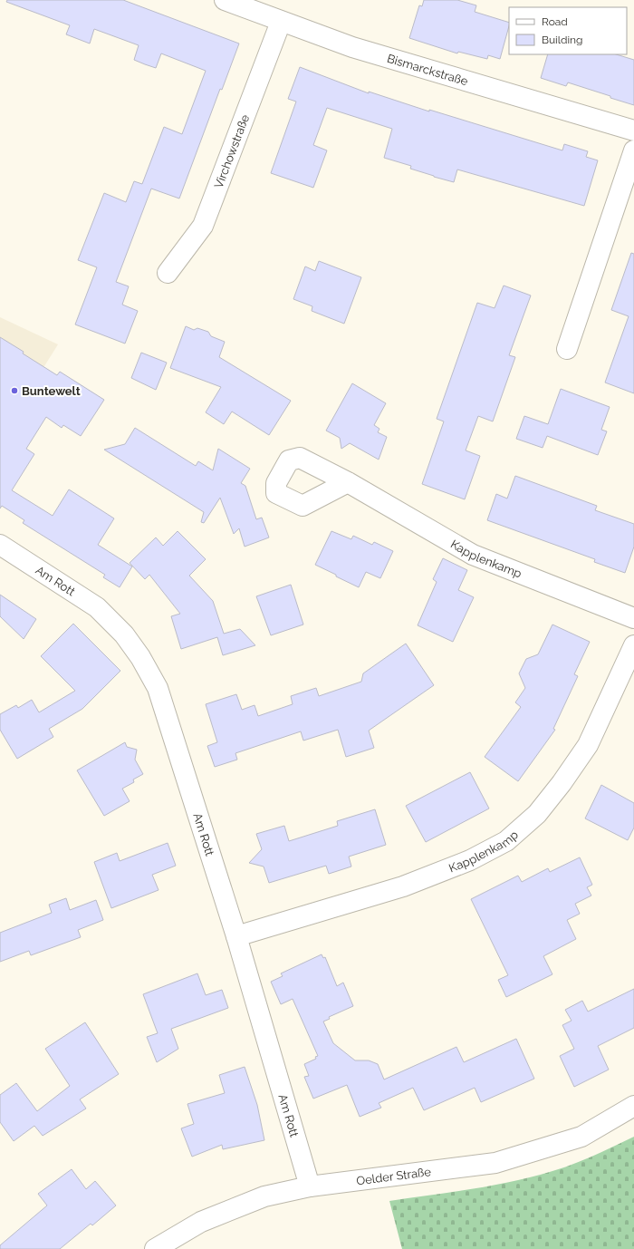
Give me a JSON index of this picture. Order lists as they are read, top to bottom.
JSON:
{
  "streets": {
    "street": [
      "Bismarckstraße",
      "Virchowstraße",
      "Kapplenkamp",
      "Am Rott",
      "Oelder Straße"
    ]
  },
  "crossings": [
    ["Bismarckstraße", "Virchowstraße"],
    ["Kapplenkamp", "Am Rott"],
    ["Am Rott", "Oelder Straße"]
  ],
  "places": ["Buntewelt"],
  "legend": ["Road", "Building"]
}
